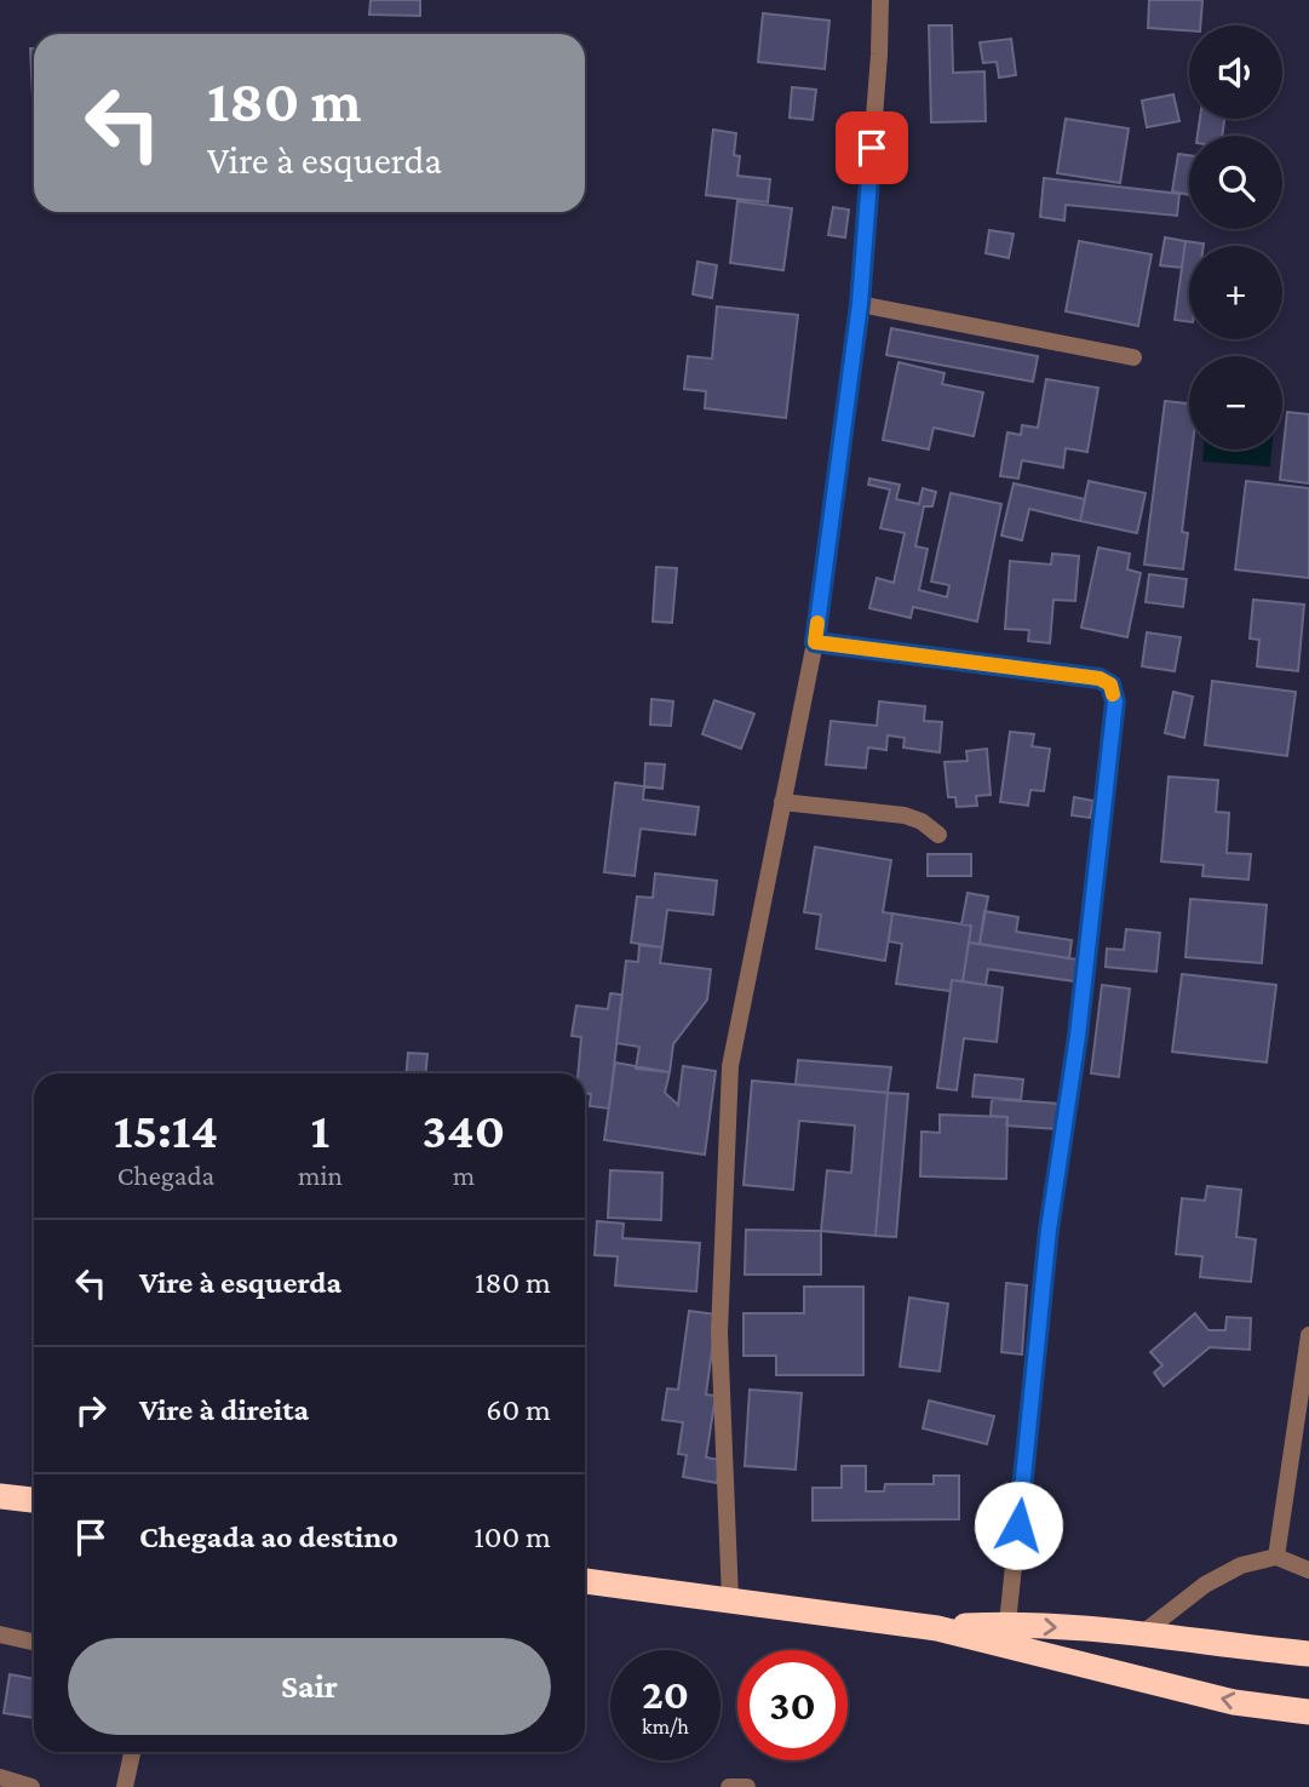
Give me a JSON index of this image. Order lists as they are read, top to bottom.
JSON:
{
  "page": {
    "map_buttons": ["+", "−"],
    "turn": ["180 m", "Vire à esquerda"],
    "eta": [
      "15:14",
      "Chegada",
      "1",
      "min",
      "340",
      "m"
    ],
    "list": [
      {
        "name": "Vire à esquerda",
        "value": "180 m"
      },
      {
        "name": "Vire à direita",
        "value": "60 m"
      },
      {
        "name": "Chegada ao destino",
        "value": "100 m"
      }
    ],
    "buttons": "Sair",
    "speed": "20 km/h",
    "limit": "30"
  }
}
